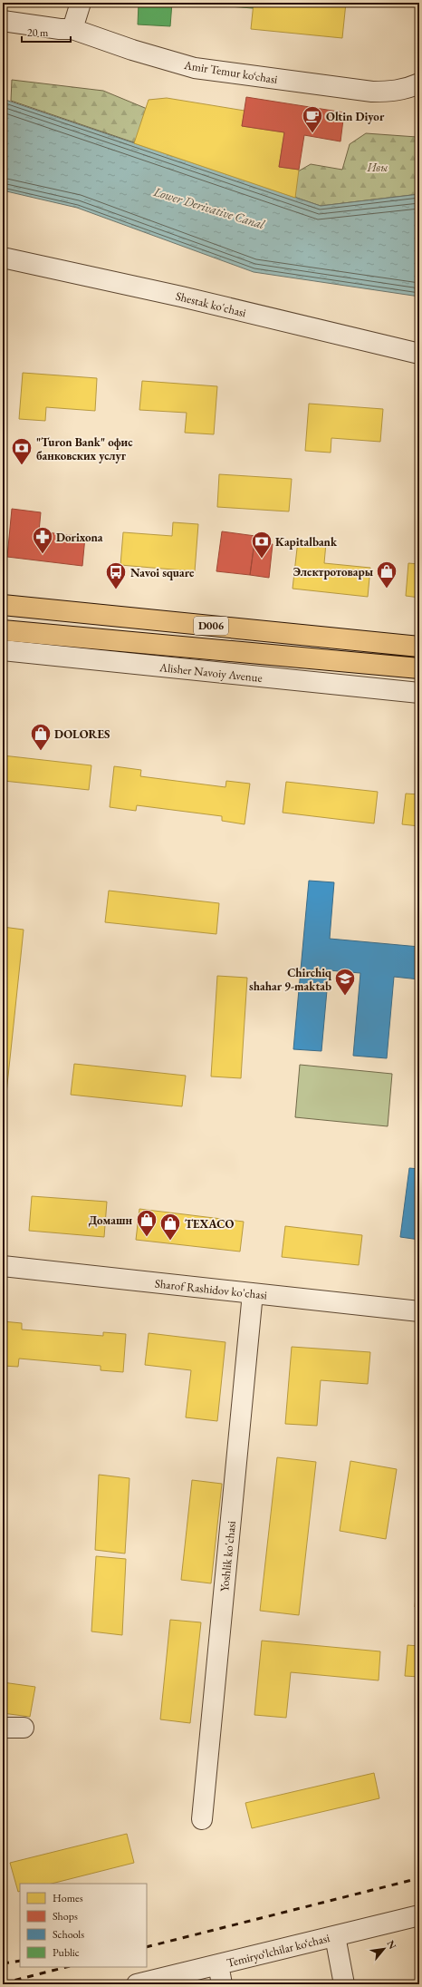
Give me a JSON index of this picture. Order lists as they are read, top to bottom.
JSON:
{
  "streets": {
    "main road": ["D006", "Alisher Navoiy Avenue"],
    "street": [
      "Amir Temur ko‘chasi",
      "Shestak ko'chasi",
      "Sharof Rashidov ko'chasi",
      "Yoshlik ko'chasi",
      "Temiryo‘lchilar ko‘chasi"
    ]
  },
  "crossings": [
    ["Sharof Rashidov ko'chasi", "Yoshlik ko'chasi"]
  ],
  "water": ["Lower Derivative Canal"],
  "parks": ["Ивы"],
  "places": {
    "cafe": ["Oltin Diyor"],
    "bank": ["\"Turon Bank\" офис банковских услуг", "Kapitalbank"],
    "pharmacy": ["Dorixona"],
    "shop": [
      "Электротовары",
      "DOLORES",
      "Домашн",
      "TEXACO"
    ],
    "bus stop": ["Navoi square"],
    "school or university": ["Chirchiq shahar 9-maktab"]
  },
  "legend": [
    "Homes",
    "Shops",
    "Schools",
    "Public"
  ],
  "scale_bar": "20 m",
  "north": "top right"
}
